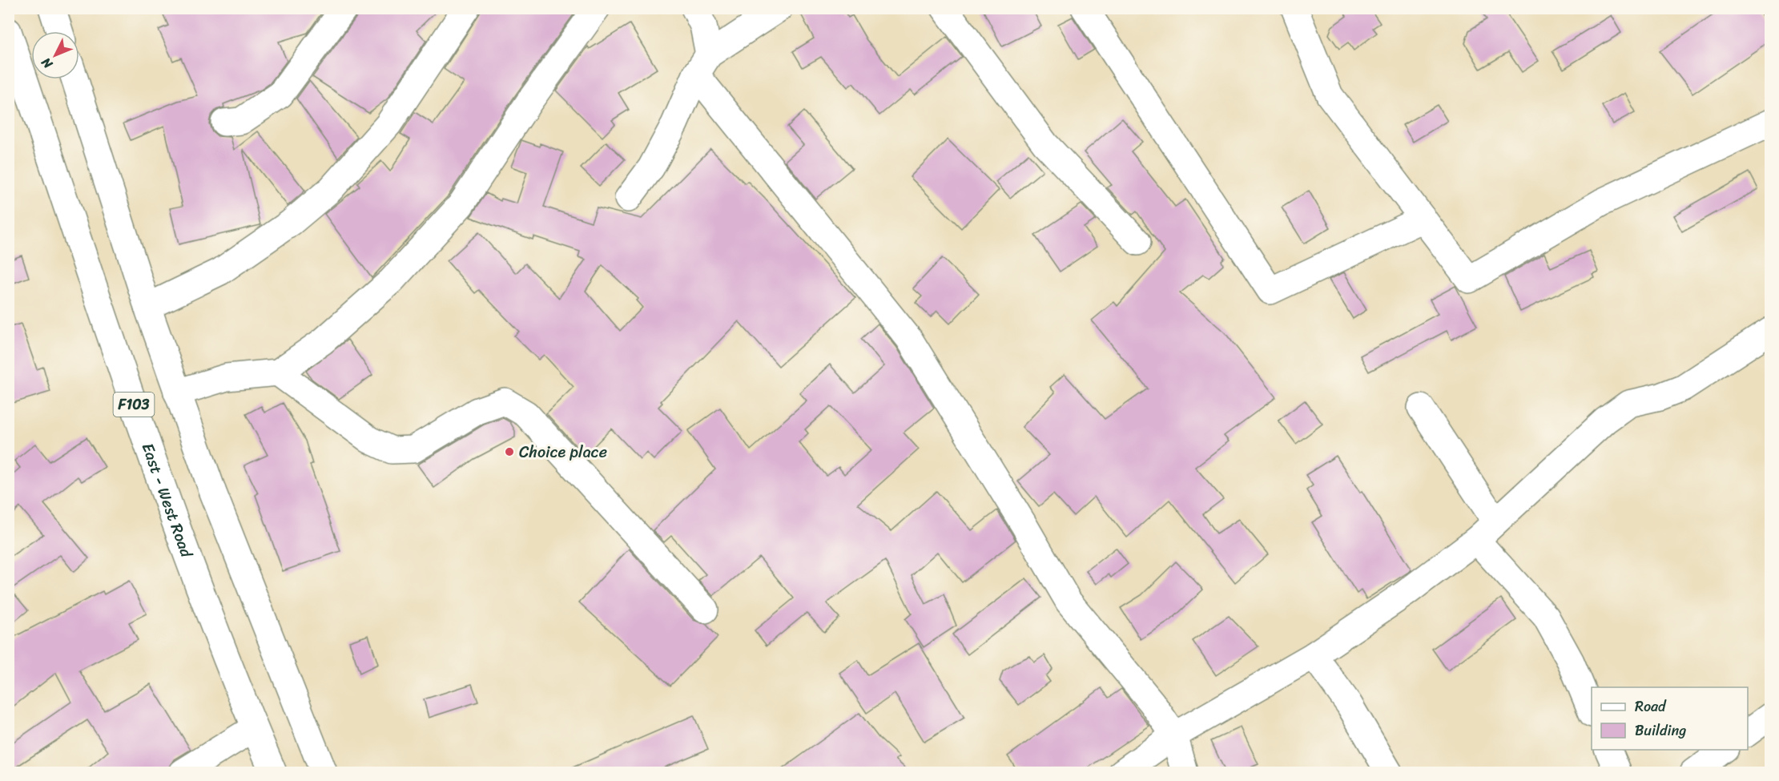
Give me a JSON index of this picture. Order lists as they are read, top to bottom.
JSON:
{
  "streets": {
    "street": ["F103", "East - West Road"]
  },
  "places": ["Choice place"],
  "legend": ["Road", "Building"],
  "north": "bottom left"
}
